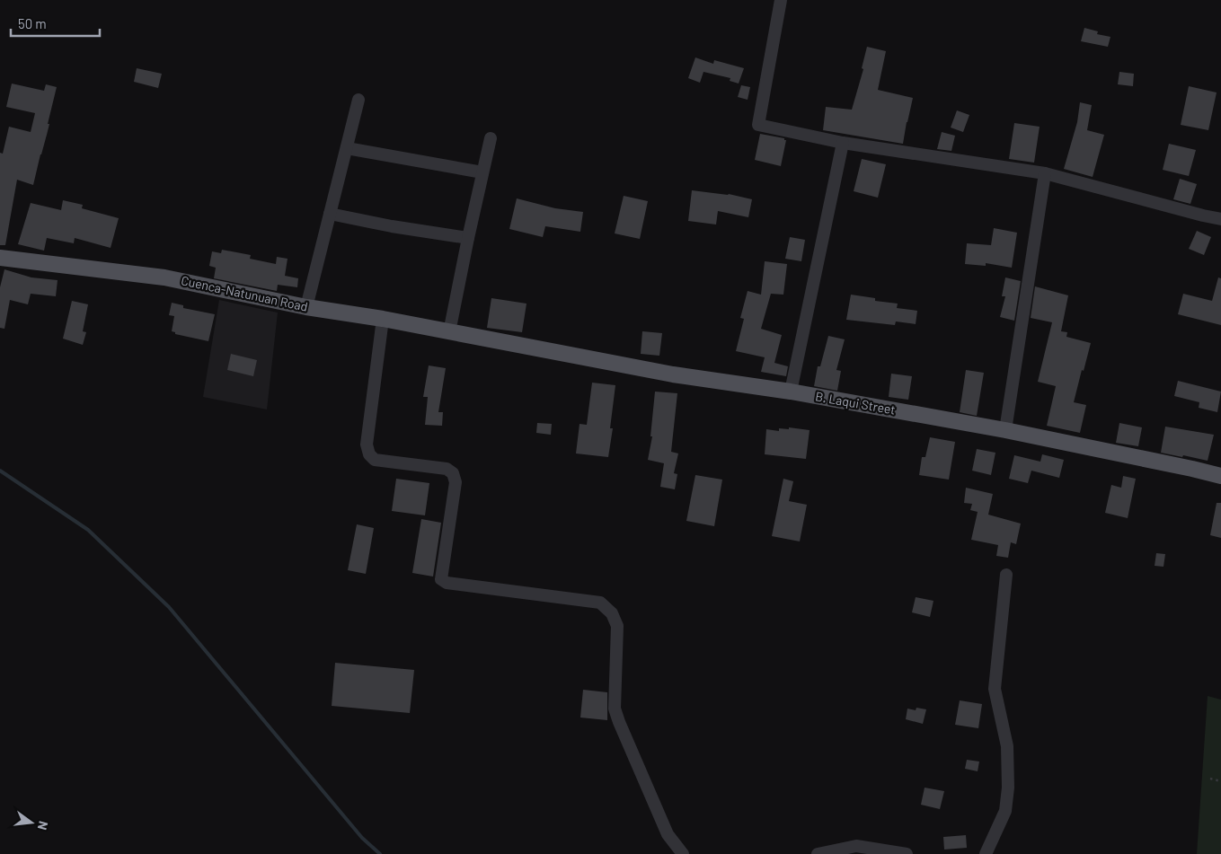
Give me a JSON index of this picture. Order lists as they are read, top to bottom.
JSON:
{
  "streets": {
    "main road": ["Cuenca-Natunuan Road", "B. Laqui Street"]
  },
  "crossings": [
    ["Cuenca-Natunuan Road", "B. Laqui Street"]
  ],
  "scale_bar": "50 m",
  "north": "right"
}
